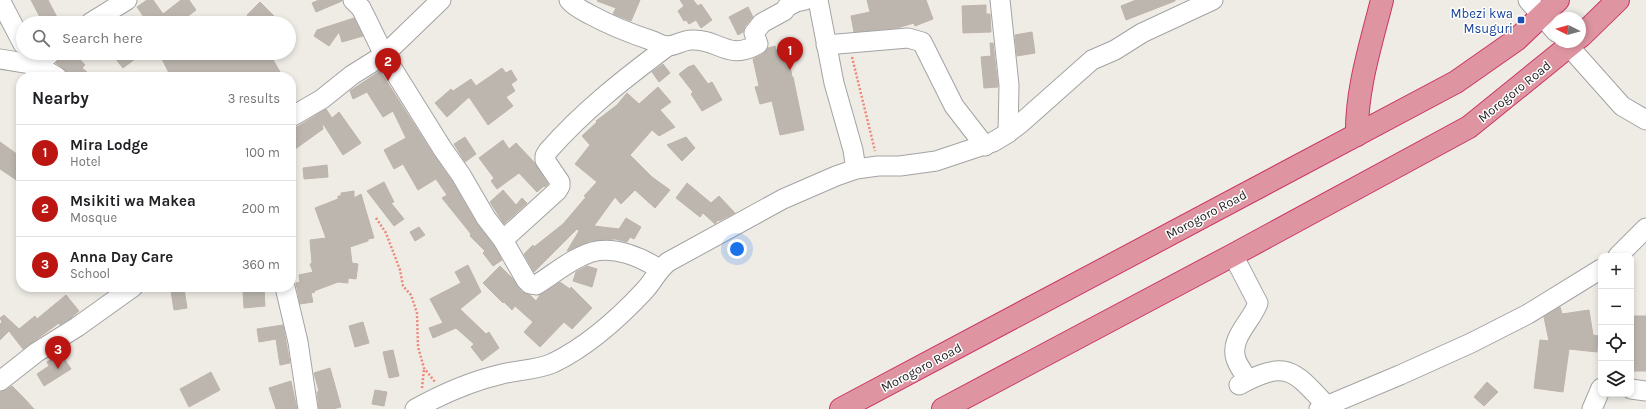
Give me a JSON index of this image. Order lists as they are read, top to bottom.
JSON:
{
  "streets": {
    "highway": ["Morogoro Road"]
  },
  "places": {
    "transit": ["Mbezi kwa Msuguri"]
  },
  "north": "left",
  "page": {
    "search": "Search here",
    "pins": ["1", "2", "3"],
    "heading": ["Nearby", "3 results"],
    "list": [
      {
        "mark": "1",
        "name": "Mira Lodge",
        "note": "Hotel",
        "value": "100 m"
      },
      {
        "mark": "2",
        "name": "Msikiti wa Makea",
        "note": "Mosque",
        "value": "200 m"
      },
      {
        "mark": "3",
        "name": "Anna Day Care",
        "note": "School",
        "value": "360 m"
      }
    ],
    "map_buttons": ["+", "−"]
  }
}
